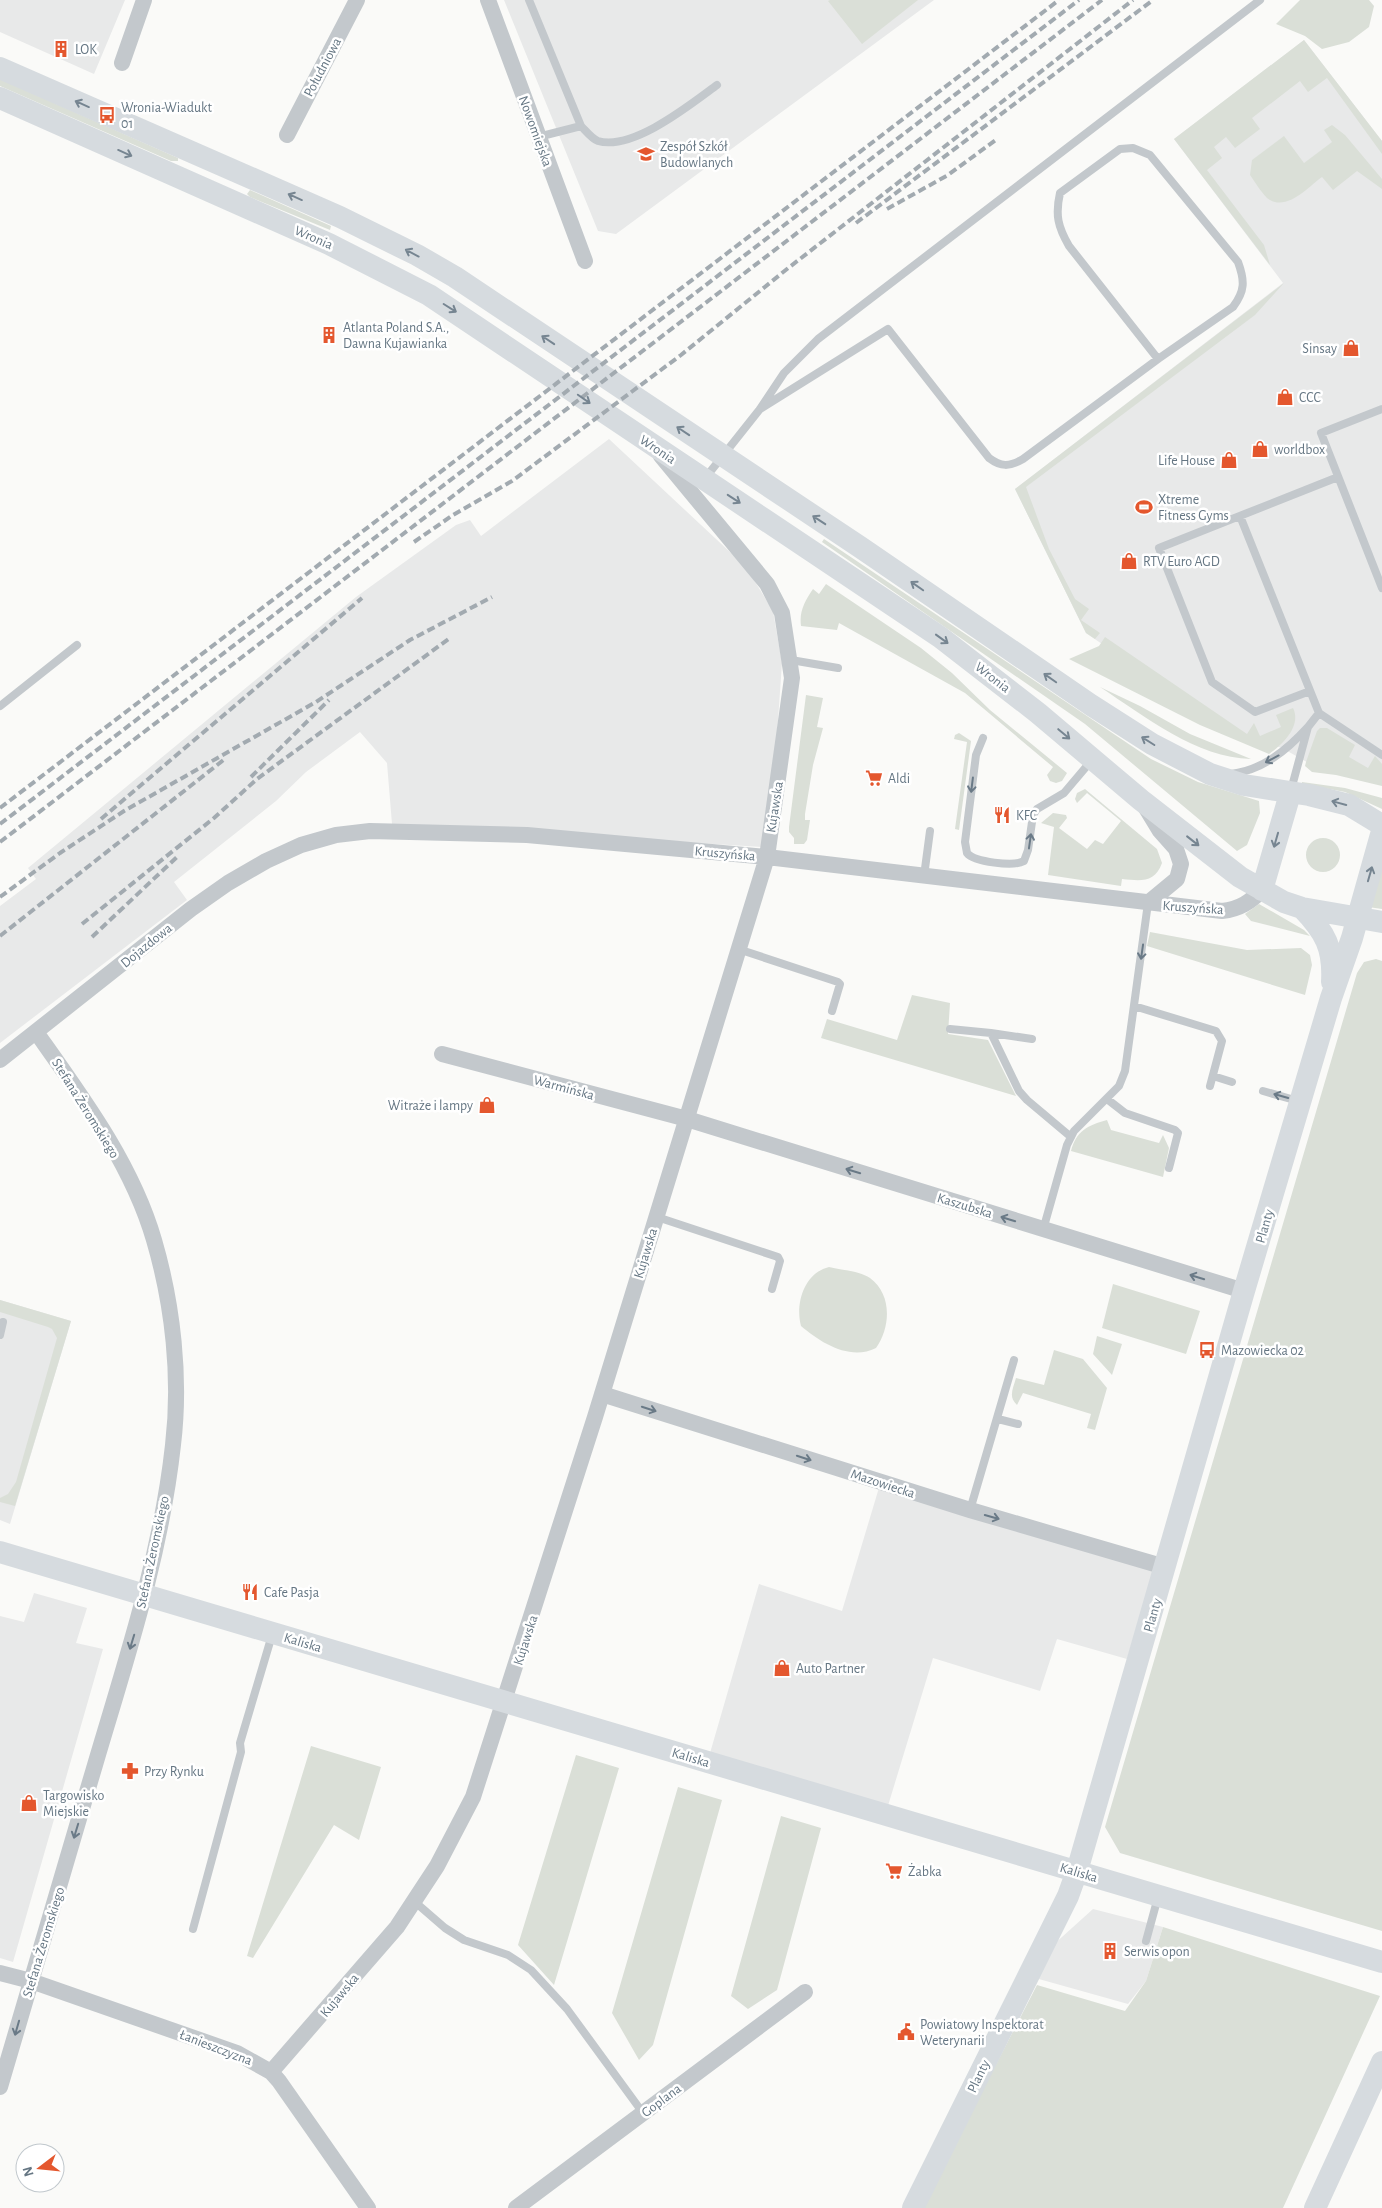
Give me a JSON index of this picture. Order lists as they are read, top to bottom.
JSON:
{
  "streets": {
    "main road": ["Wronia", "Planty", "Kaliska"],
    "street": [
      "Południowa",
      "Nowomiejska",
      "Kujawska",
      "Kruszyńska",
      "Dojazdowa",
      "Warmińska",
      "Stefana Żeromskiego",
      "Kaszubska",
      "Mazowiecka",
      "Łanieszczyzna",
      "Goplana"
    ]
  },
  "crossings": [
    ["Wronia", "Kruszyńska"],
    ["Wronia", "Planty"],
    ["Kujawska", "Kruszyńska"],
    ["Kujawska", "Warmińska"],
    ["Kujawska", "Kaszubska"],
    ["Kujawska", "Mazowiecka"],
    ["Kujawska", "Kaliska"],
    ["Kujawska", "Łanieszczyzna"],
    ["Kruszyńska", "Dojazdowa"],
    ["Dojazdowa", "Stefana Żeromskiego"],
    ["Warmińska", "Kaszubska"],
    ["Stefana Żeromskiego", "Kaliska"],
    ["Stefana Żeromskiego", "Łanieszczyzna"],
    ["Kaszubska", "Planty"],
    ["Planty", "Mazowiecka"],
    ["Planty", "Kaliska"]
  ],
  "one_way": ["Stefana Żeromskiego", "Kaszubska", "Mazowiecka"],
  "places": {
    "building": ["LOK", "Atlanta Poland S.A., Dawna Kujawianka", "Serwis opon"],
    "bus stop": ["Wronia-Wiadukt 01", "Mazowiecka 02"],
    "school or university": ["Zespół Szkół Budowlanych"],
    "shop": [
      "Sinsay",
      "CCC",
      "worldbox",
      "Life House",
      "RTV Euro AGD",
      "Witraże i lampy",
      "Auto Partner",
      "Targowisko Miejskie"
    ],
    "sports": ["Xtreme Fitness Gyms"],
    "supermarket": ["Aldi", "Żabka"],
    "restaurant": ["KFC", "Cafe Pasja"],
    "pharmacy": ["Przy Rynku"],
    "public building": ["Powiatowy Inspektorat Weterynarii"]
  },
  "north": "left"
}
